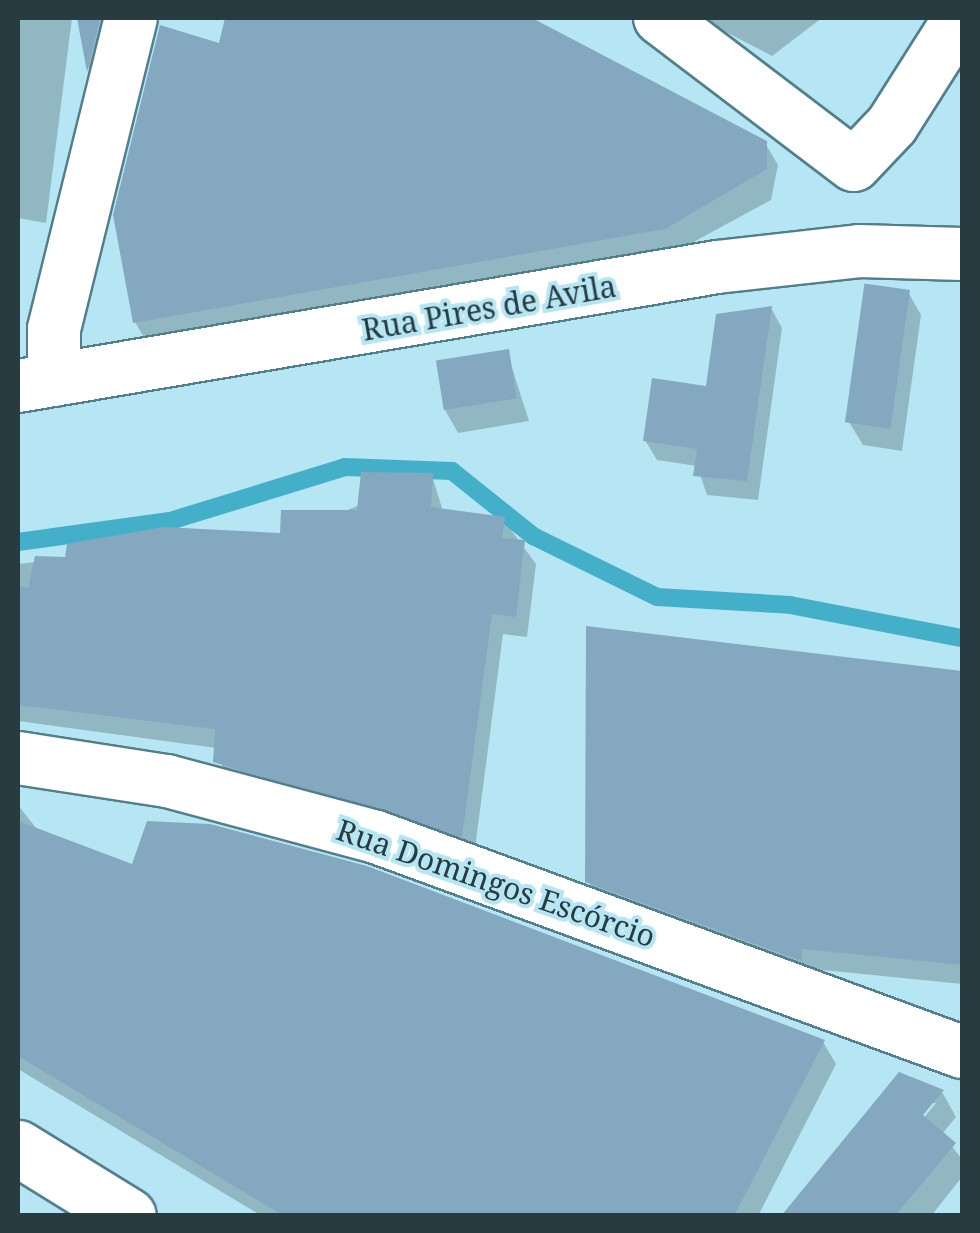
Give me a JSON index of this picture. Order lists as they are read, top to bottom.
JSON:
{
  "streets": {
    "street": ["Rua Pires de Avila", "Rua Domingos Escórcio"]
  }
}
